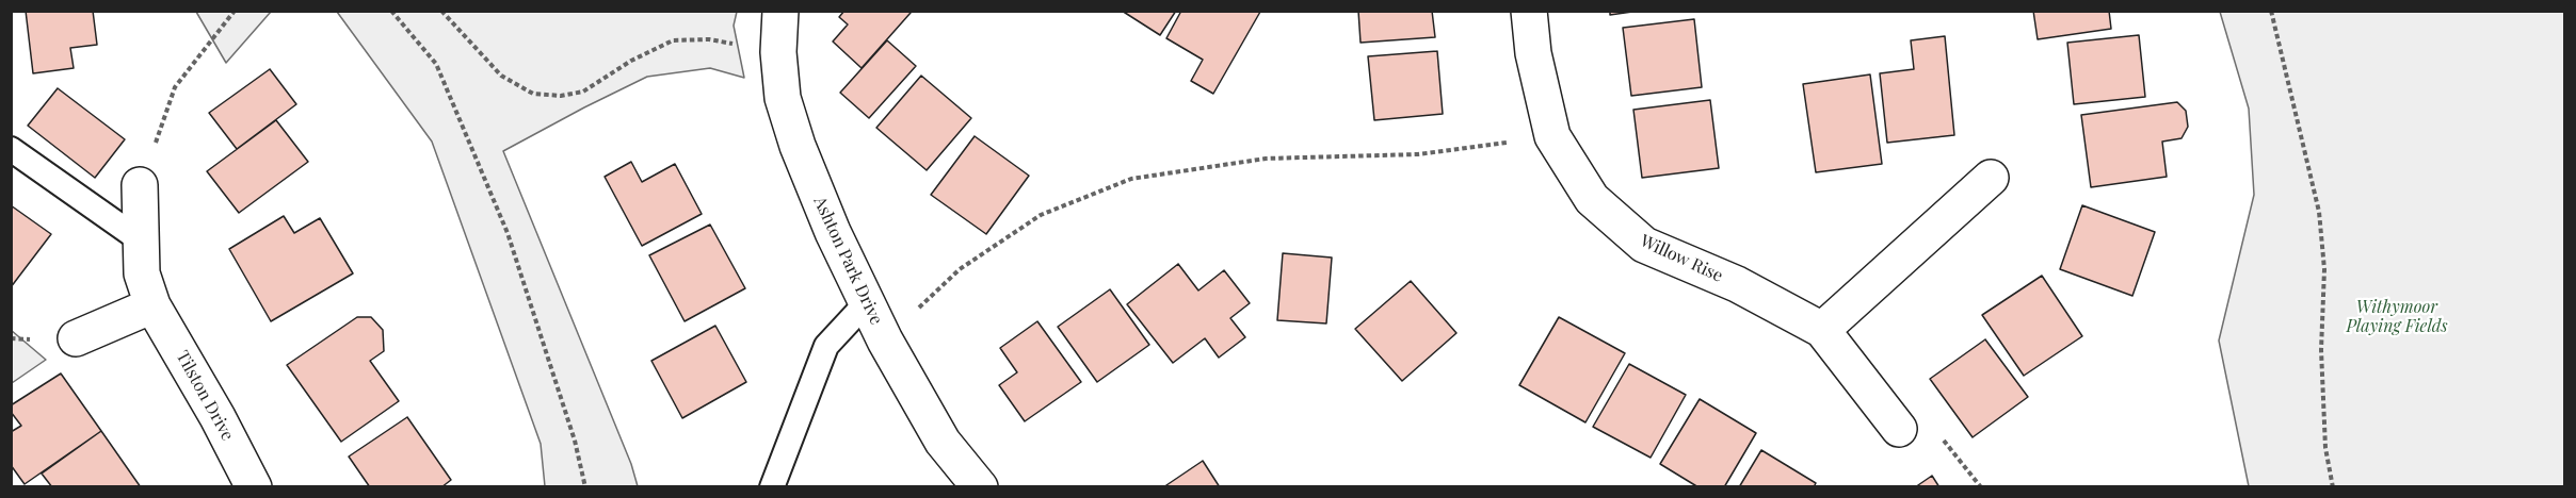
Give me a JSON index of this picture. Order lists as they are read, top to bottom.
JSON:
{
  "streets": {
    "street": ["Willow Rise", "Ashton Park Drive", "Tilston Drive"]
  },
  "parks": ["Withymoor Playing Fields"]
}
